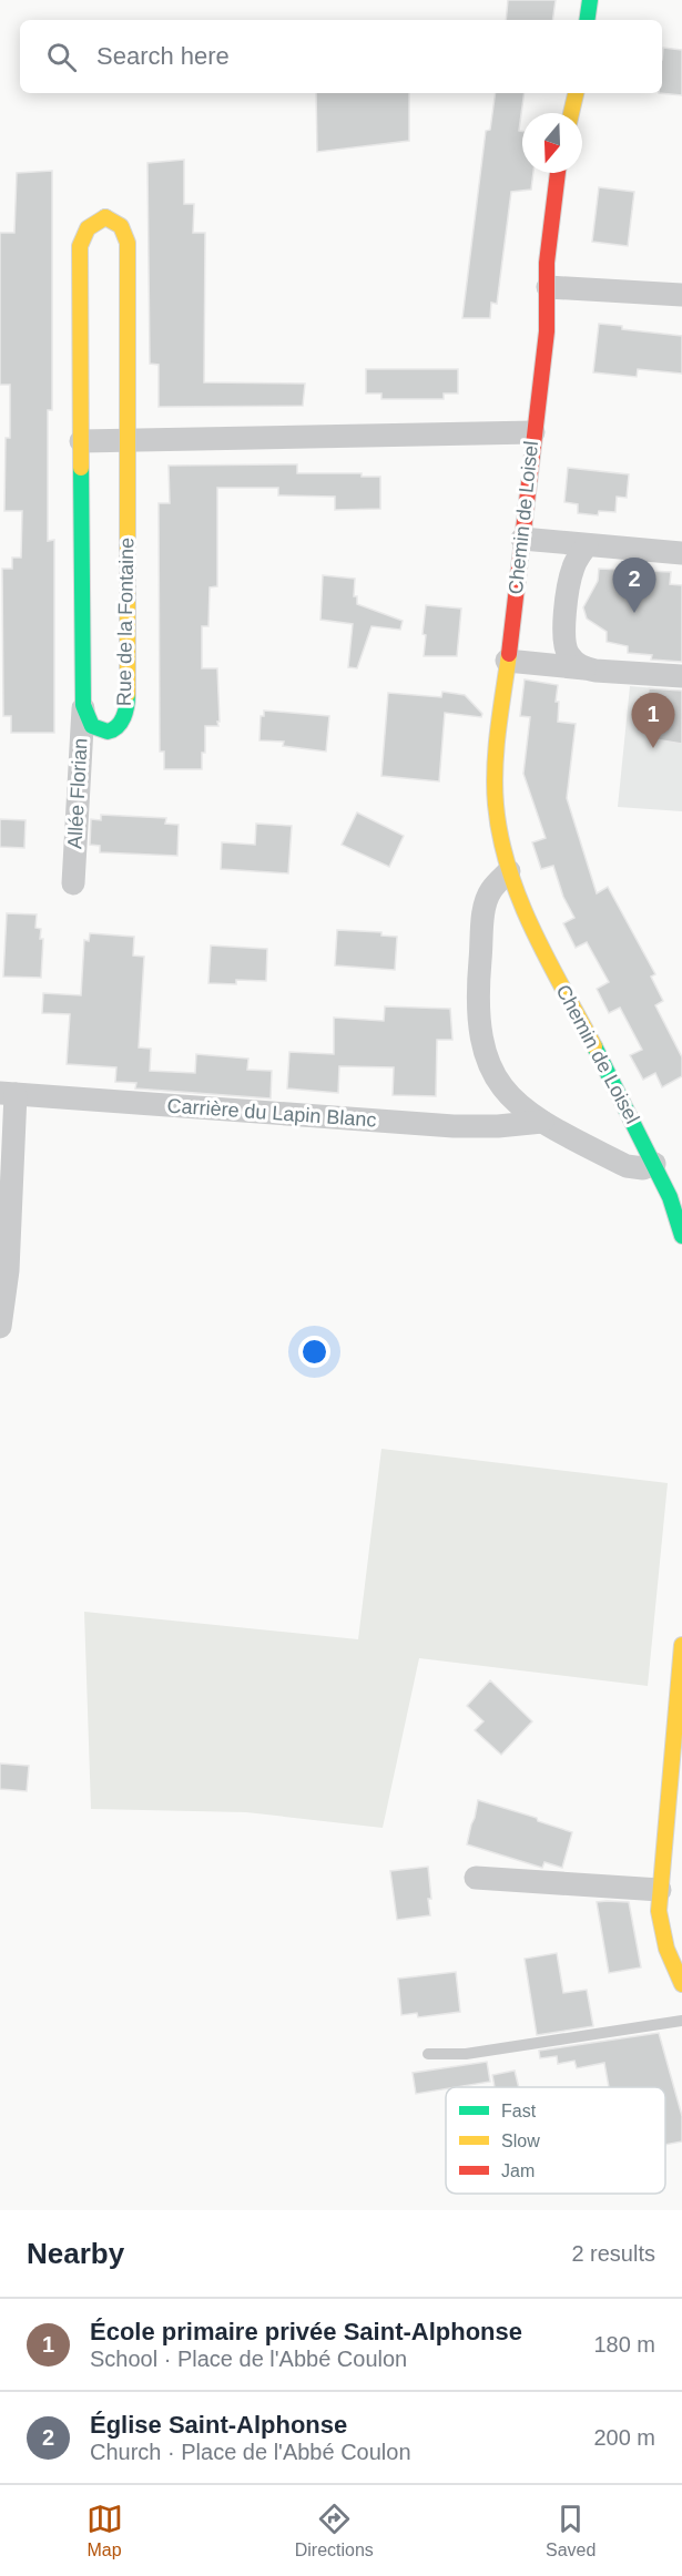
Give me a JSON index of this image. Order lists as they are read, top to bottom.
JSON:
{
  "streets": {
    "street": [
      "Chemin de Loisel",
      "Rue de la Fontaine",
      "Allée Florian",
      "Carrière du Lapin Blanc"
    ]
  },
  "crossings": [
    ["Rue de la Fontaine", "Allée Florian"]
  ],
  "legend": ["Fast", "Slow", "Jam"],
  "north": "bottom",
  "page": {
    "search": "Search here",
    "pins": ["2", "1"],
    "heading": ["Nearby", "2 results"],
    "list": [
      {
        "mark": "1",
        "name": "École primaire privée Saint-Alphonse",
        "note": "School · Place de l'Abbé Coulon",
        "value": "180 m"
      },
      {
        "mark": "2",
        "name": "Église Saint-Alphonse",
        "note": "Church · Place de l'Abbé Coulon",
        "value": "200 m"
      }
    ],
    "nav": ["Map", "Directions", "Saved"]
  }
}
